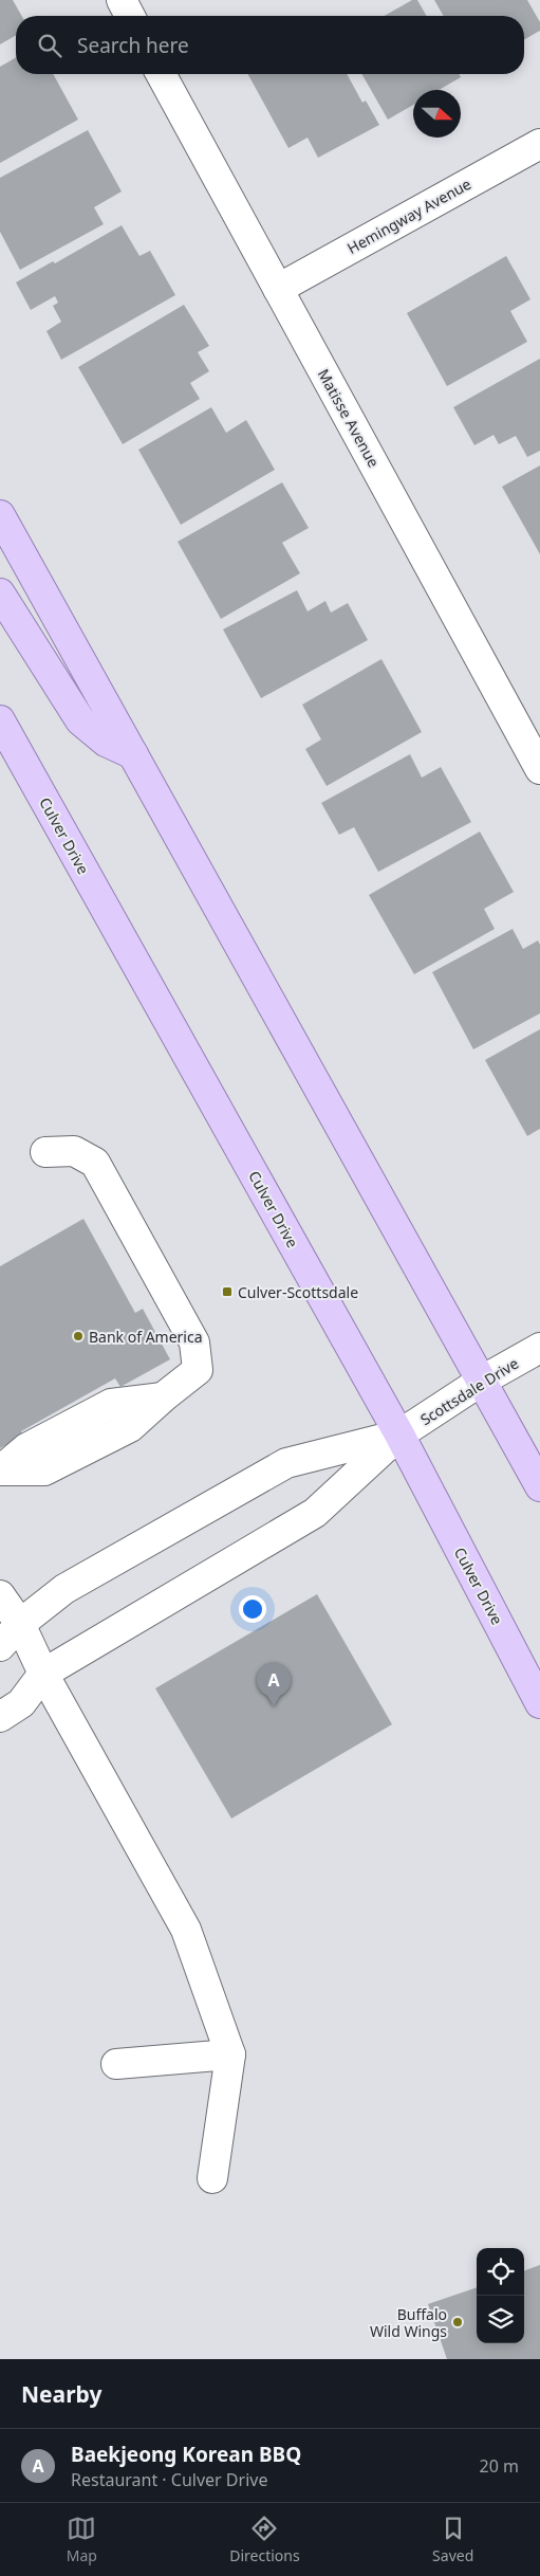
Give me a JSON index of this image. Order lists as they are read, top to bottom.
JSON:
{
  "streets": {
    "main road": ["Culver Drive"],
    "street": ["Hemingway Avenue", "Matisse Avenue", "Scottsdale Drive"]
  },
  "crossings": [
    ["Hemingway Avenue", "Matisse Avenue"],
    ["Culver Drive", "Scottsdale Drive"]
  ],
  "places": {
    "transit": ["Culver-Scottsdale"],
    "other": ["Bank of America", "Buffalo Wild Wings"]
  },
  "north": "right",
  "page": {
    "search": "Search here",
    "pins": "A",
    "heading": "Nearby",
    "list": [
      {
        "mark": "A",
        "name": "Baekjeong Korean BBQ",
        "note": "Restaurant · Culver Drive",
        "value": "20 m"
      }
    ],
    "nav": ["Map", "Directions", "Saved"]
  }
}
